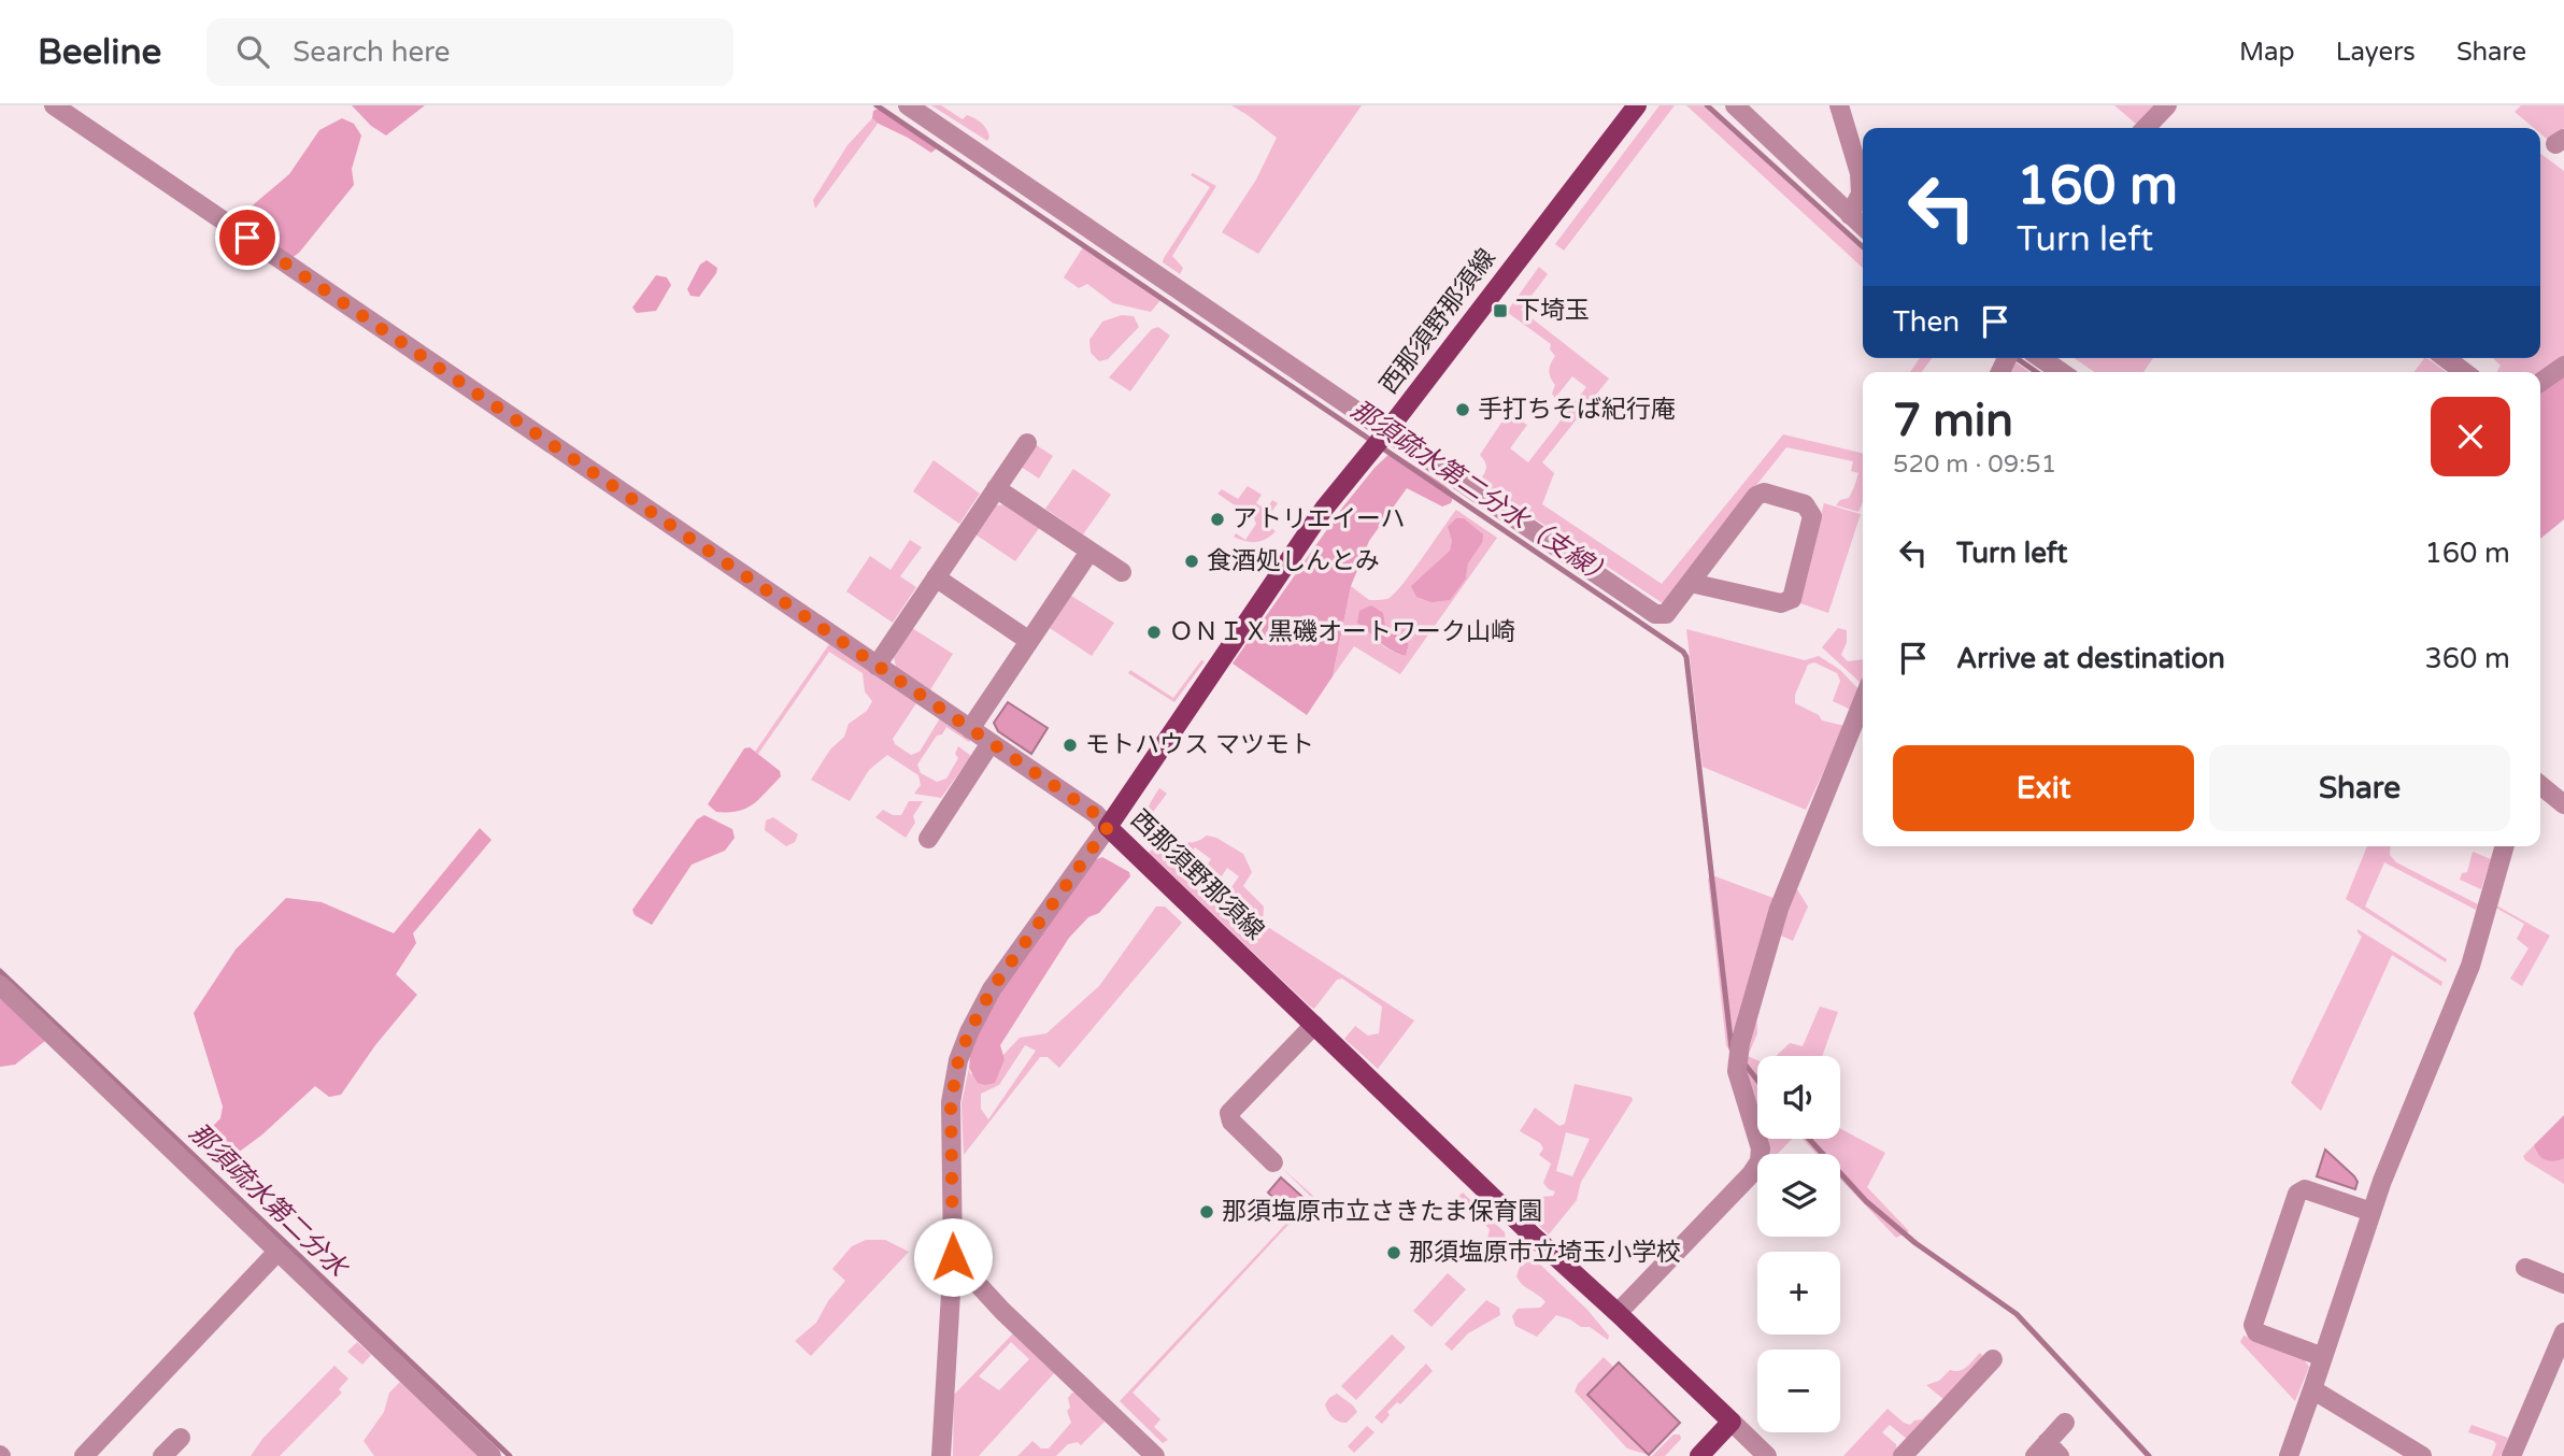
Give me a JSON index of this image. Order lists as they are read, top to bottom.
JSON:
{
  "streets": {
    "main road": ["西那須野那須線"]
  },
  "water": ["那須疏水第二分水（支線）", "那須疏水第二分水"],
  "places": {
    "transit": ["下埼玉"],
    "other": [
      "手打ちそば紀行庵",
      "アトリエイーハ",
      "食酒処しんとみ",
      "ＯＮＩＸ黒磯オートワーク山崎",
      "モトハウス マツモト",
      "那須塩原市立さきたま保育園",
      "那須塩原市立埼玉小学校"
    ]
  },
  "page": {
    "header": "Beeline",
    "search": "Search here",
    "nav": ["Map", "Layers", "Share"],
    "turn": ["160 m", "Turn left"],
    "then": "Then",
    "heading": ["7 min", "520 m · 09:51"],
    "list": [
      {
        "name": "Turn left",
        "value": "160 m"
      },
      {
        "name": "Arrive at destination",
        "value": "360 m"
      }
    ],
    "buttons": ["Exit", "Share"],
    "map_buttons": ["+", "−"]
  }
}
